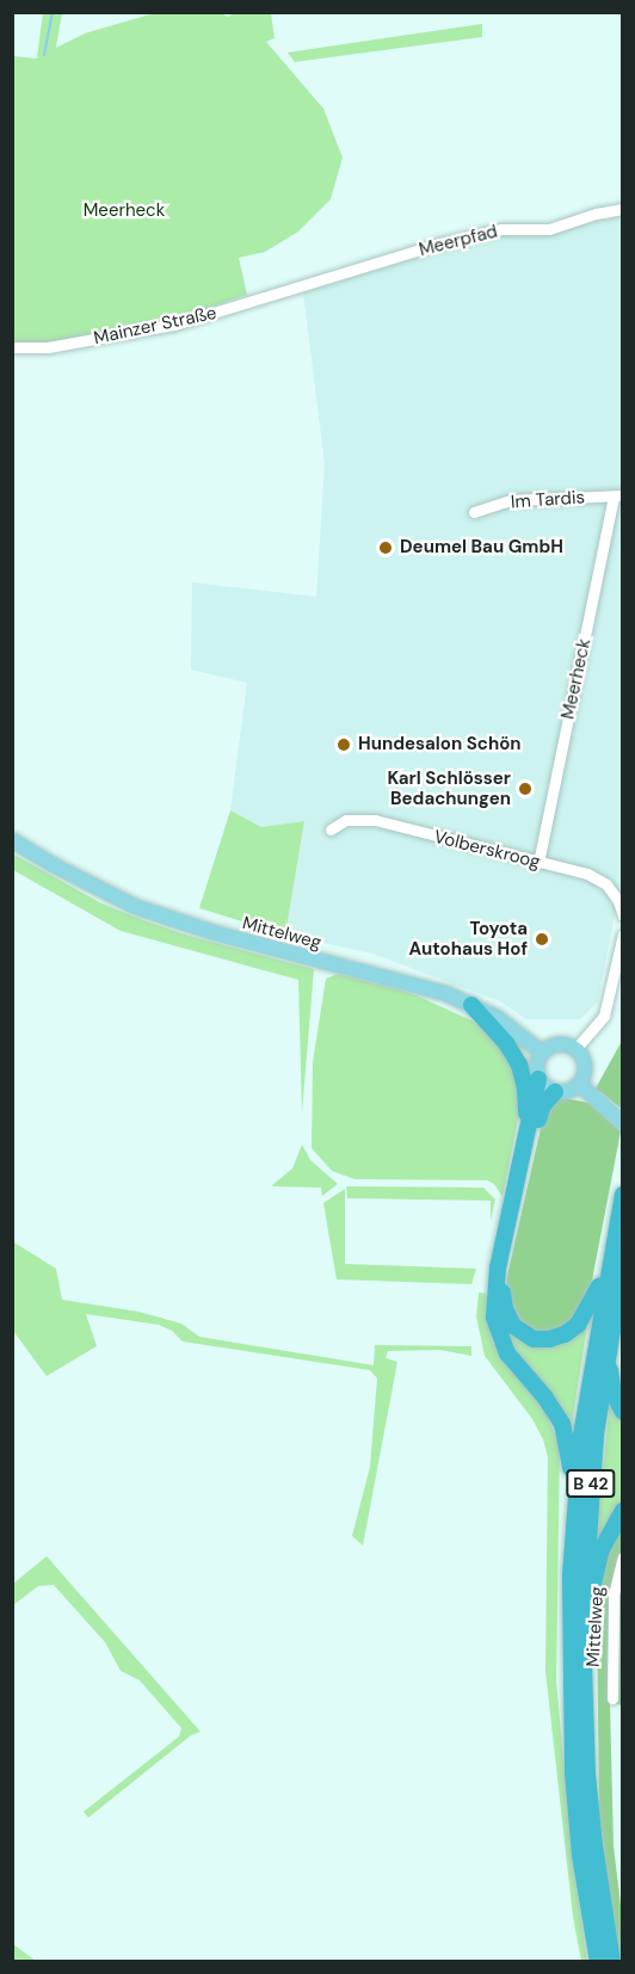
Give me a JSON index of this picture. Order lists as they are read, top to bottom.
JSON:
{
  "streets": {
    "highway": ["B 42"],
    "main road": ["Mittelweg"],
    "street": [
      "Meerpfad",
      "Mainzer Straße",
      "Im Tardis",
      "Meerheck",
      "Volberskroog"
    ]
  },
  "crossings": [
    ["Meerpfad", "Mainzer Straße"],
    ["Im Tardis", "Meerheck"],
    ["Meerheck", "Volberskroog"]
  ],
  "parks": ["Meerheck"],
  "places": [
    "Deumel Bau GmbH",
    "Hundesalon Schön",
    "Karl Schlösser Bedachungen",
    "Toyota Autohaus Hof"
  ]
}
